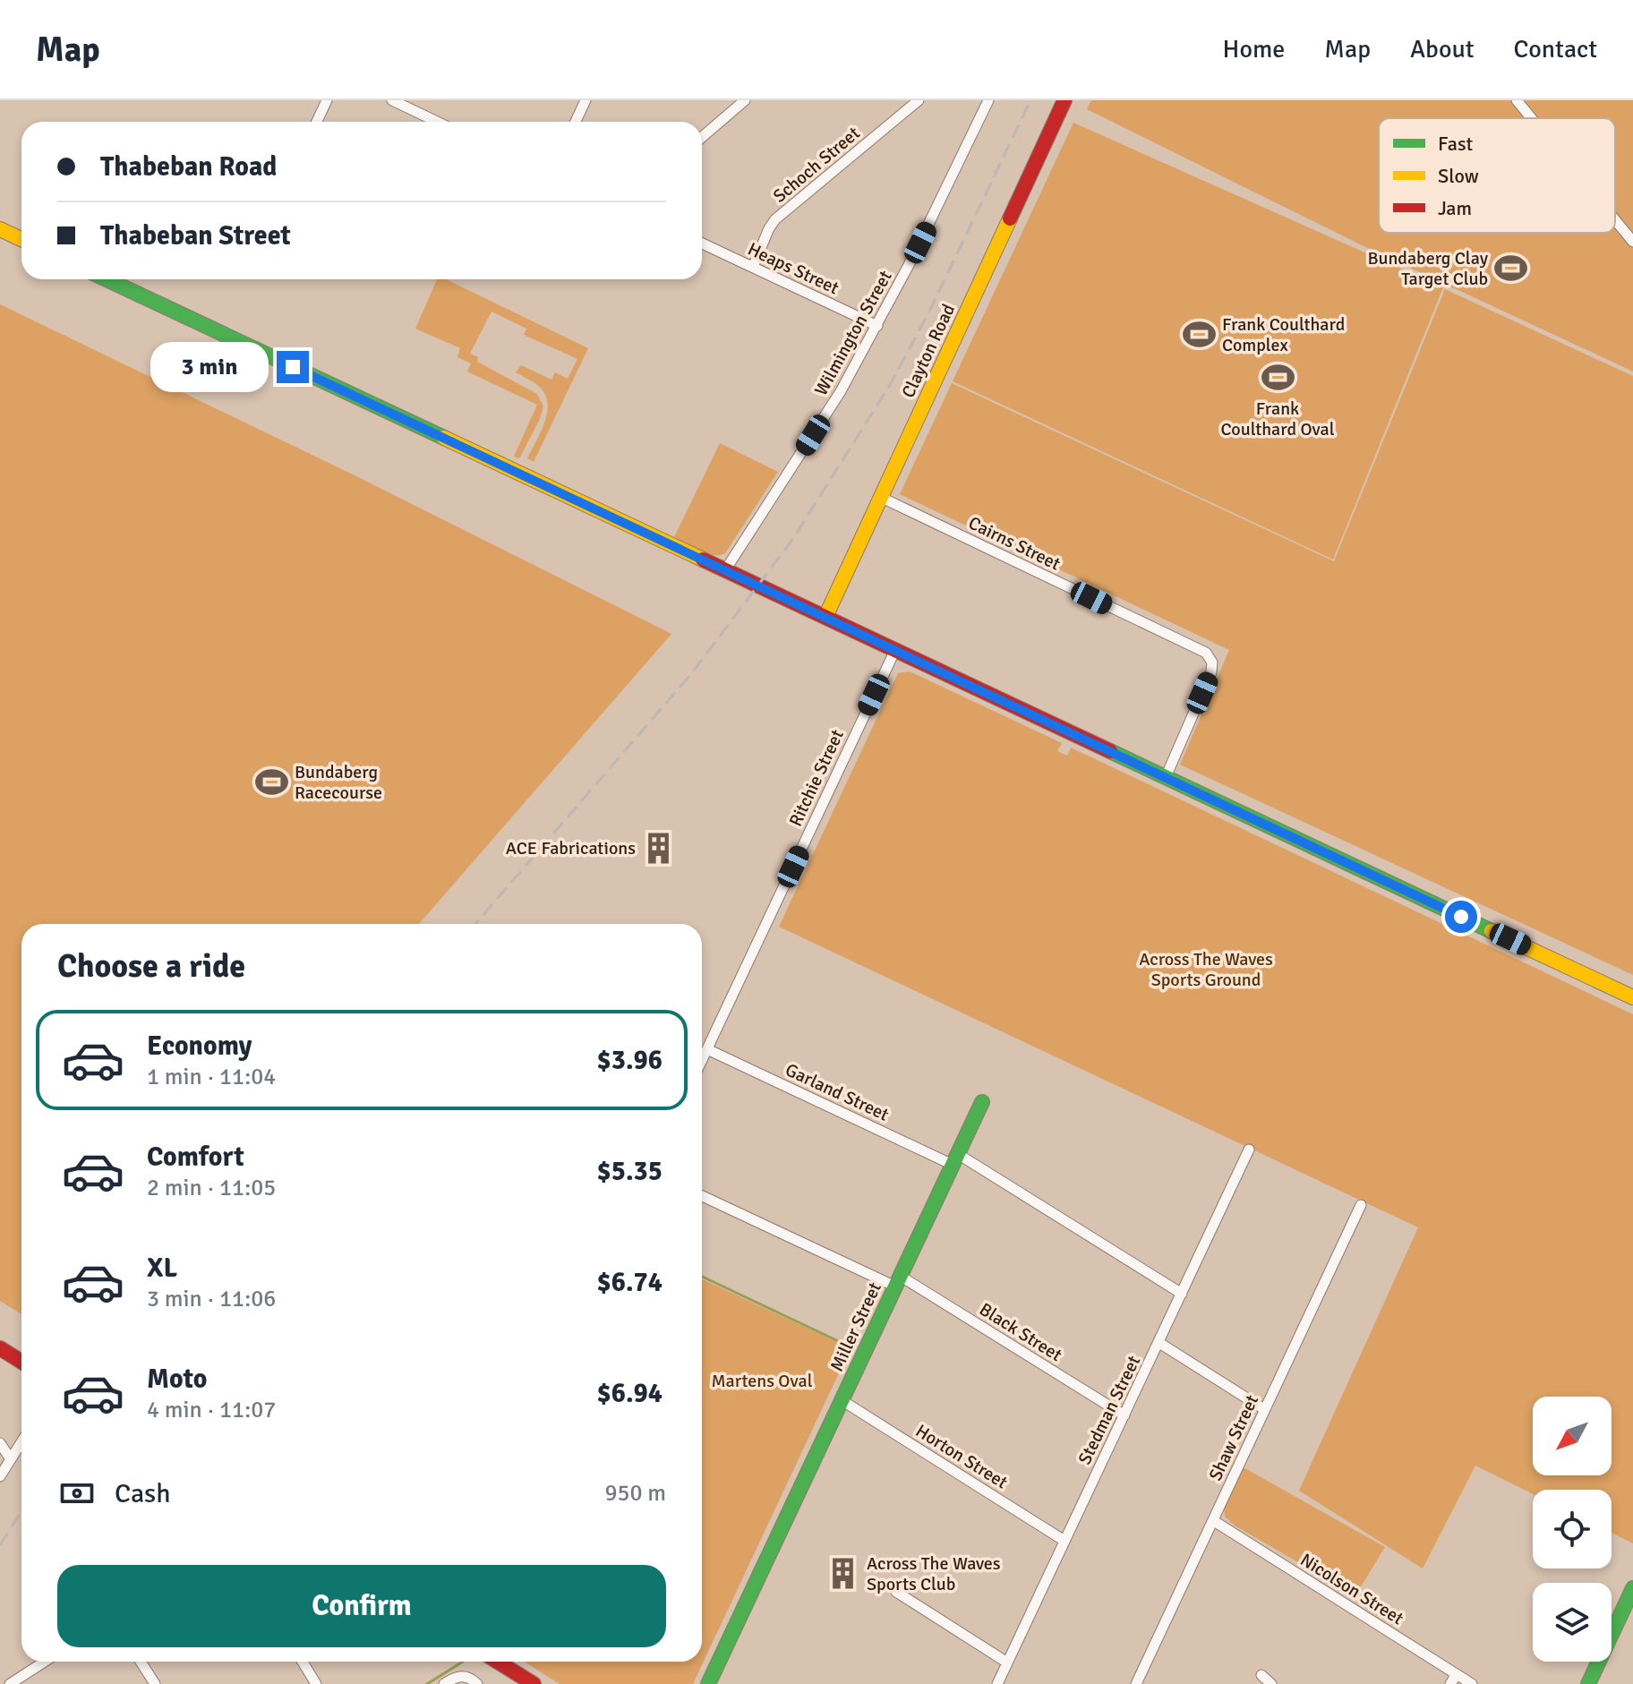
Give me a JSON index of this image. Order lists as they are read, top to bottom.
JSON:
{
  "streets": {
    "street": [
      "Schoch Street",
      "Heaps Street",
      "Wilmington Street",
      "Clayton Road",
      "Cairns Street",
      "Ritchie Street",
      "Garland Street",
      "Miller Street",
      "Black Street",
      "Stedman Street",
      "Shaw Street",
      "Horton Street",
      "Nicolson Street"
    ]
  },
  "crossings": [
    ["Schoch Street", "Heaps Street"],
    ["Heaps Street", "Wilmington Street"],
    ["Clayton Road", "Cairns Street"],
    ["Ritchie Street", "Garland Street"],
    ["Garland Street", "Miller Street"],
    ["Garland Street", "Stedman Street"],
    ["Miller Street", "Black Street"],
    ["Miller Street", "Horton Street"],
    ["Black Street", "Stedman Street"],
    ["Stedman Street", "Horton Street"],
    ["Shaw Street", "Nicolson Street"]
  ],
  "parks": ["Across The Waves Sports Ground", "Martens Oval"],
  "places": {
    "sports": [
      "Bundaberg Clay Target Club",
      "Frank Coulthard Complex",
      "Frank Coulthard Oval",
      "Bundaberg Racecourse"
    ],
    "building": ["ACE Fabrications", "Across The Waves Sports Club"]
  },
  "legend": ["Fast", "Slow", "Jam"],
  "north": "bottom left",
  "page": {
    "header": "Map",
    "nav": [
      "Home",
      "Map",
      "About",
      "Contact"
    ],
    "banner": ["Thabeban Road", "Thabeban Street"],
    "bubble": "3 min",
    "heading": "Choose a ride",
    "list": [
      {
        "name": "Economy",
        "note": "1 min · 11:04",
        "value": "$3.96"
      },
      {
        "name": "Comfort",
        "note": "2 min · 11:05",
        "value": "$5.35"
      },
      {
        "name": "XL",
        "note": "3 min · 11:06",
        "value": "$6.74"
      },
      {
        "name": "Moto",
        "note": "4 min · 11:07",
        "value": "$6.94"
      }
    ],
    "pay": ["Cash", "950 m"],
    "buttons": "Confirm"
  }
}
